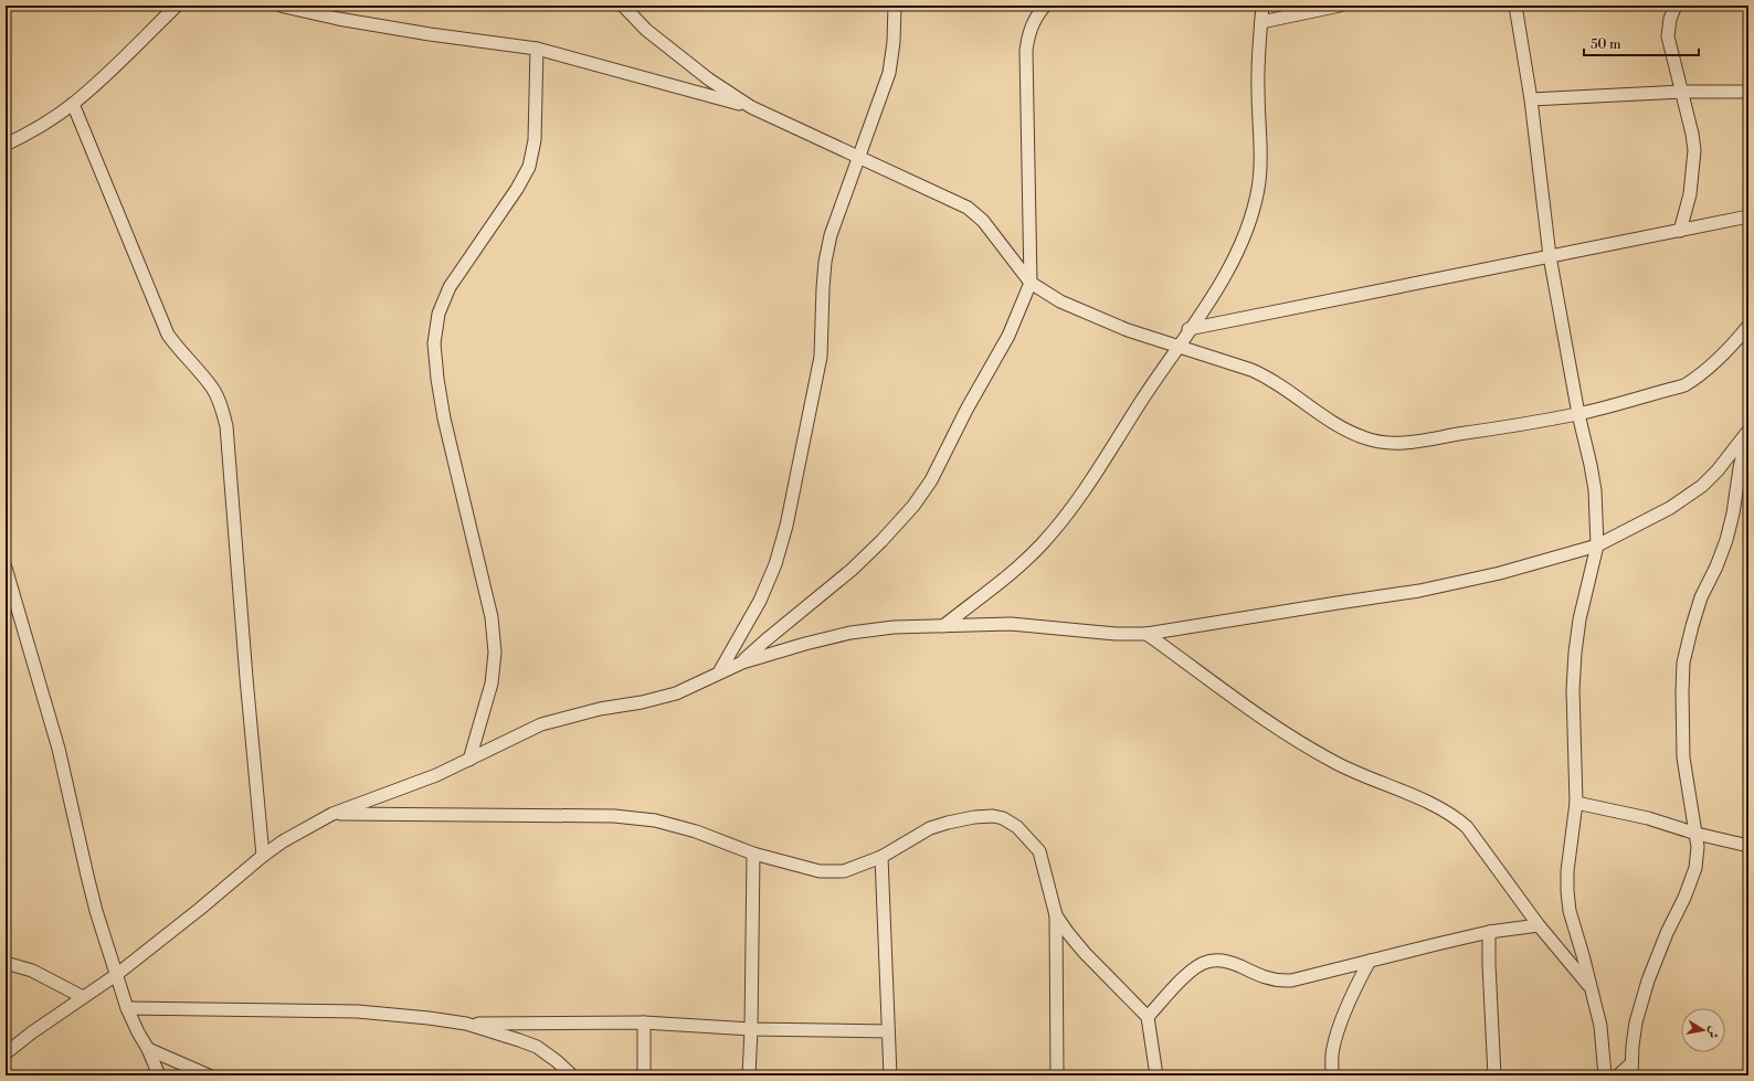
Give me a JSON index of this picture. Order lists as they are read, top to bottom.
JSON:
{
  "scale_bar": "50 m",
  "north": "right"
}
